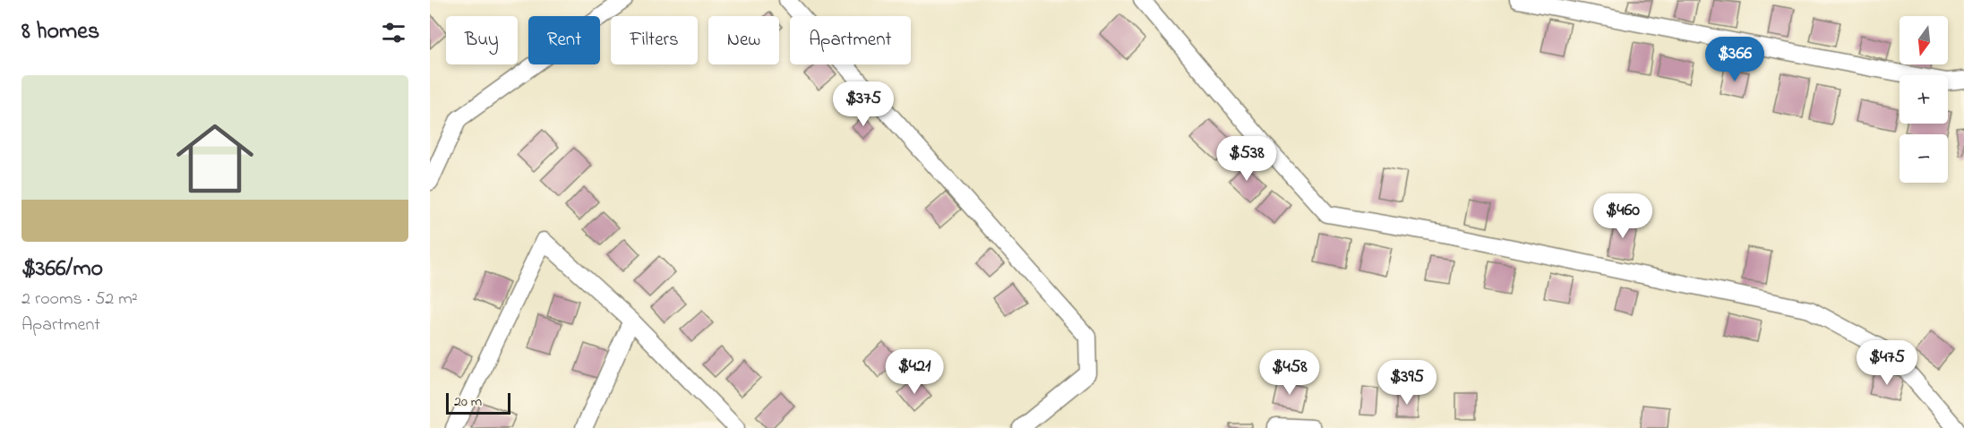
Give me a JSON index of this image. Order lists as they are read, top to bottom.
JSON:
{
  "scale_bar": "20 m",
  "north": "bottom",
  "page": {
    "heading": "8 homes",
    "map_buttons": ["+", "−"],
    "chip": [
      "Buy",
      "Rent",
      "Filters",
      "New",
      "Apartment"
    ],
    "price": [
      "$366",
      "$375",
      "$538",
      "$460",
      "$475",
      "$421",
      "$458",
      "$395"
    ],
    "list": [
      {
        "name": "$366/mo",
        "note": "2 rooms · 52 m² · Apartment"
      }
    ],
    "scale": "20 m"
  }
}
